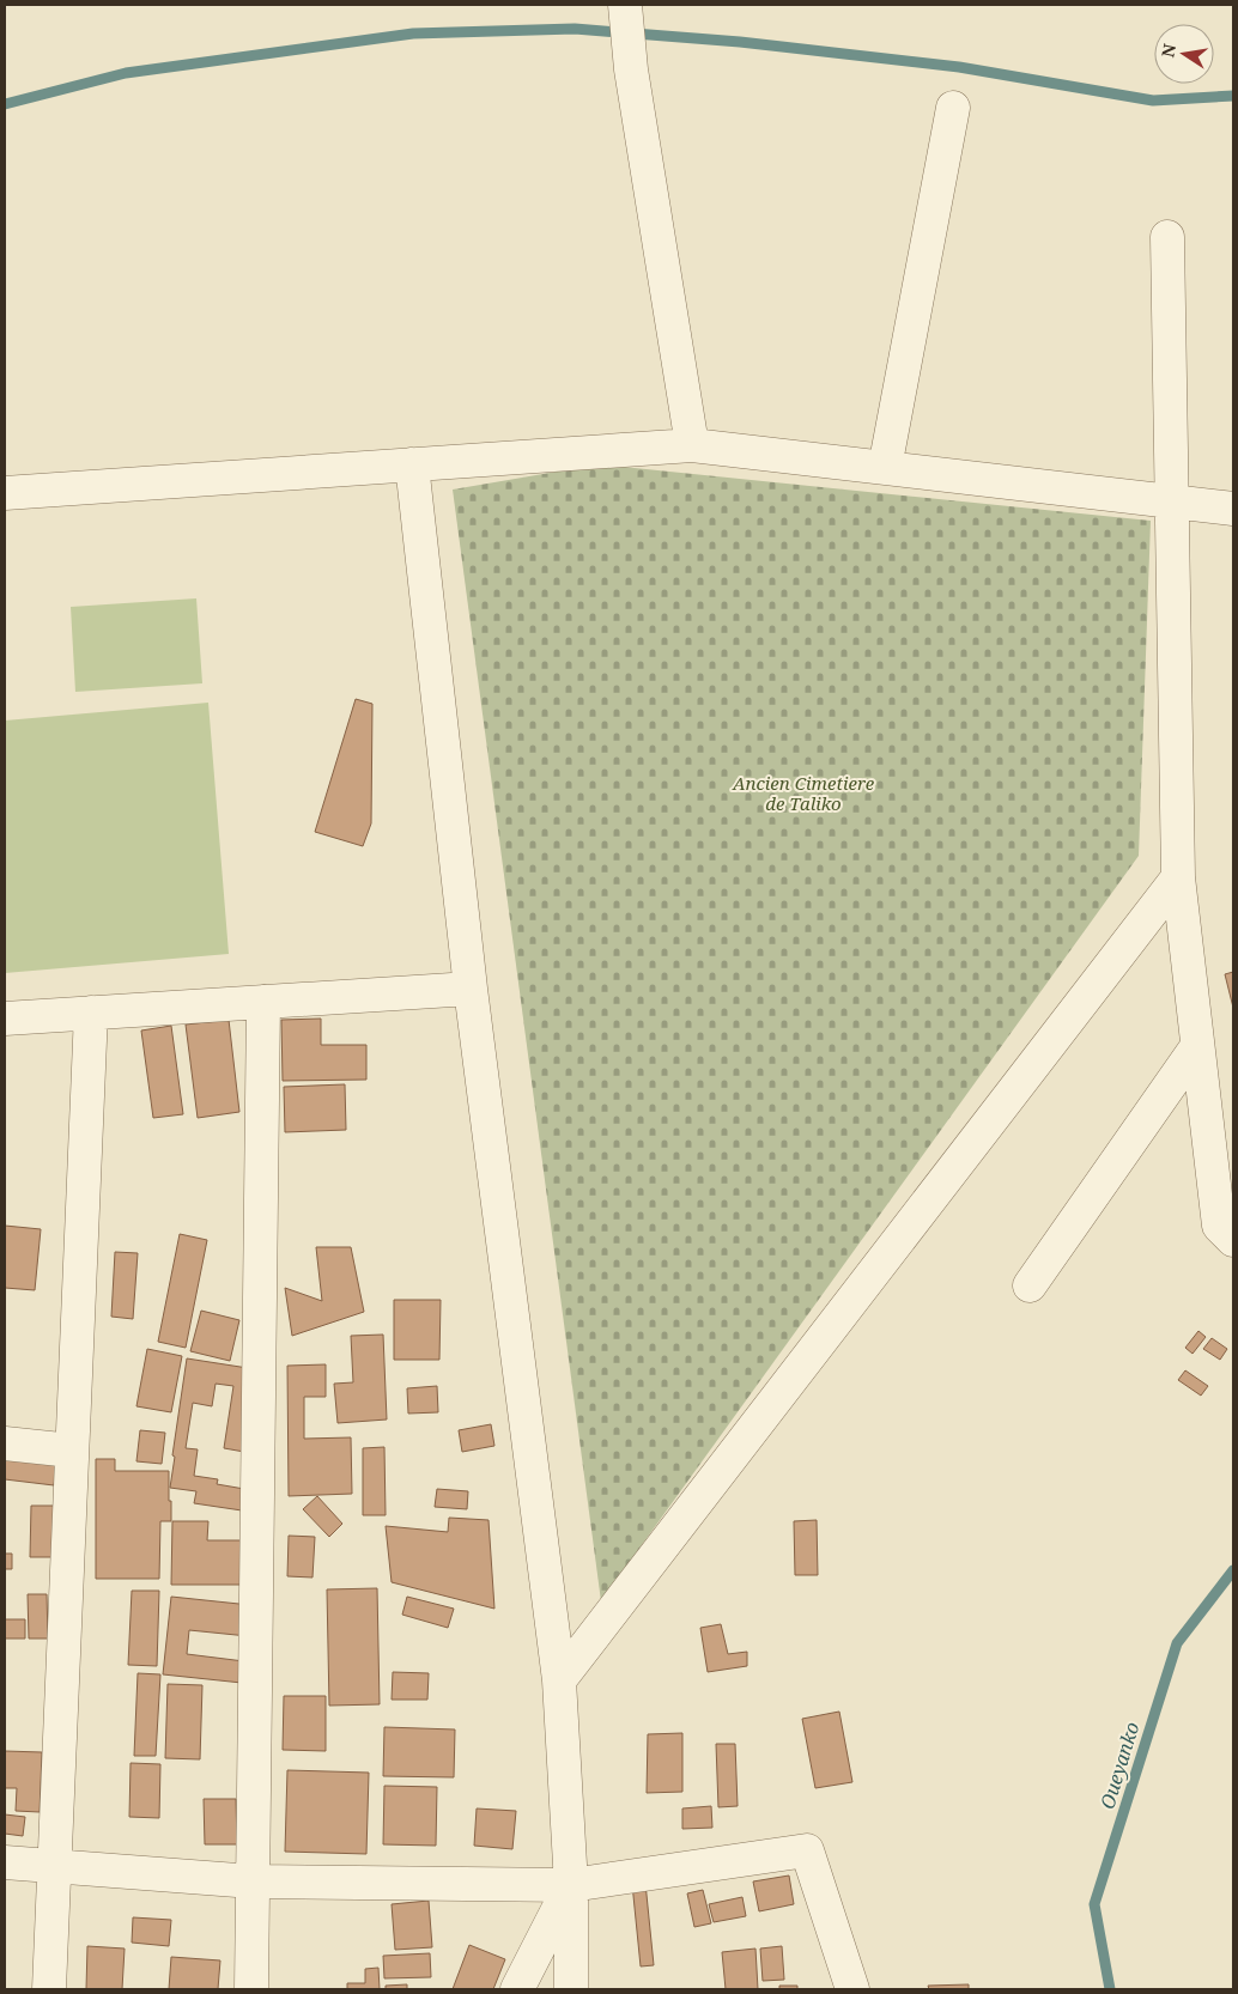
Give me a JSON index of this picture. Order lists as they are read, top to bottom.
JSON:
{
  "water": ["Oueyanko"],
  "parks": ["Ancien Cimetiere de Taliko"],
  "north": "left"
}
